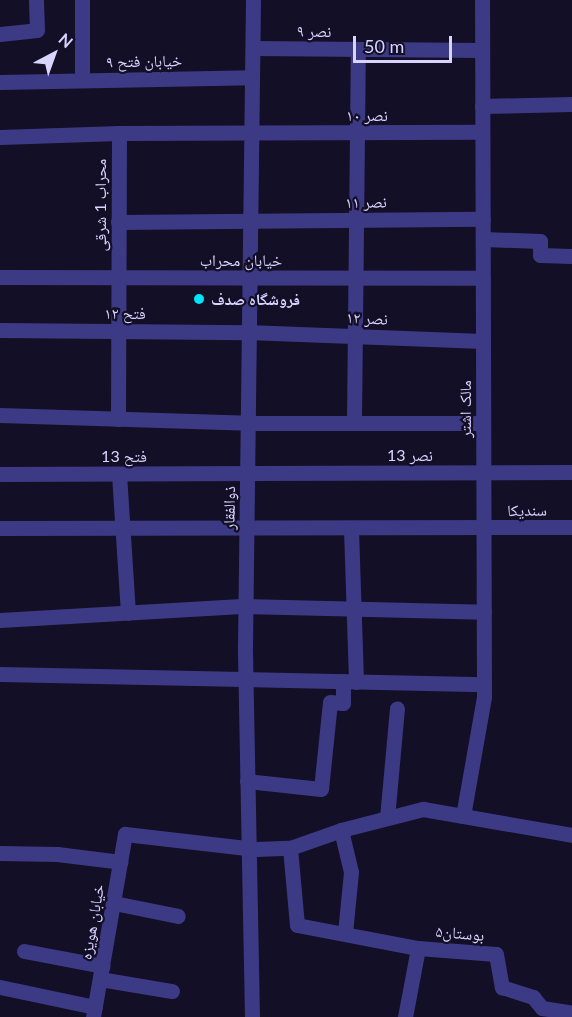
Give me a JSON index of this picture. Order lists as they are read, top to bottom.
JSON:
{
  "streets": {
    "street": [
      "نصر ۹",
      "خیابان فتح ۹",
      "نصر ۱۰",
      "نصر ۱۱",
      "محراب 1 شرقی",
      "خیابان محراب",
      "فتح ۱۲",
      "نصر ۱۲",
      "مالک اشتر",
      "نصر 13",
      "فتح 13",
      "ذوالفقار",
      "سندیکا",
      "خیابان هویزه",
      "بوستان۵"
    ]
  },
  "crossings": [
    ["نصر ۹", "مالک اشتر"],
    ["نصر ۹", "ذوالفقار"],
    ["خیابان فتح ۹", "ذوالفقار"],
    ["نصر ۱۰", "محراب 1 شرقی"],
    ["نصر ۱۰", "مالک اشتر"],
    ["نصر ۱۰", "ذوالفقار"],
    ["نصر ۱۱", "محراب 1 شرقی"],
    ["نصر ۱۱", "مالک اشتر"],
    ["نصر ۱۱", "ذوالفقار"],
    ["محراب 1 شرقی", "خیابان محراب"],
    ["محراب 1 شرقی", "فتح ۱۲"],
    ["خیابان محراب", "مالک اشتر"],
    ["خیابان محراب", "ذوالفقار"],
    ["فتح ۱۲", "نصر ۱۲"],
    ["فتح ۱۲", "ذوالفقار"],
    ["نصر ۱۲", "مالک اشتر"],
    ["نصر ۱۲", "ذوالفقار"],
    ["مالک اشتر", "نصر 13"],
    ["مالک اشتر", "سندیکا"],
    ["نصر 13", "فتح 13"],
    ["نصر 13", "ذوالفقار"],
    ["فتح 13", "ذوالفقار"],
    ["ذوالفقار", "سندیکا"],
    ["ذوالفقار", "خیابان هویزه"]
  ],
  "places": ["فروشگاه صدف"],
  "scale_bar": "50 m",
  "north": "top right"
}
